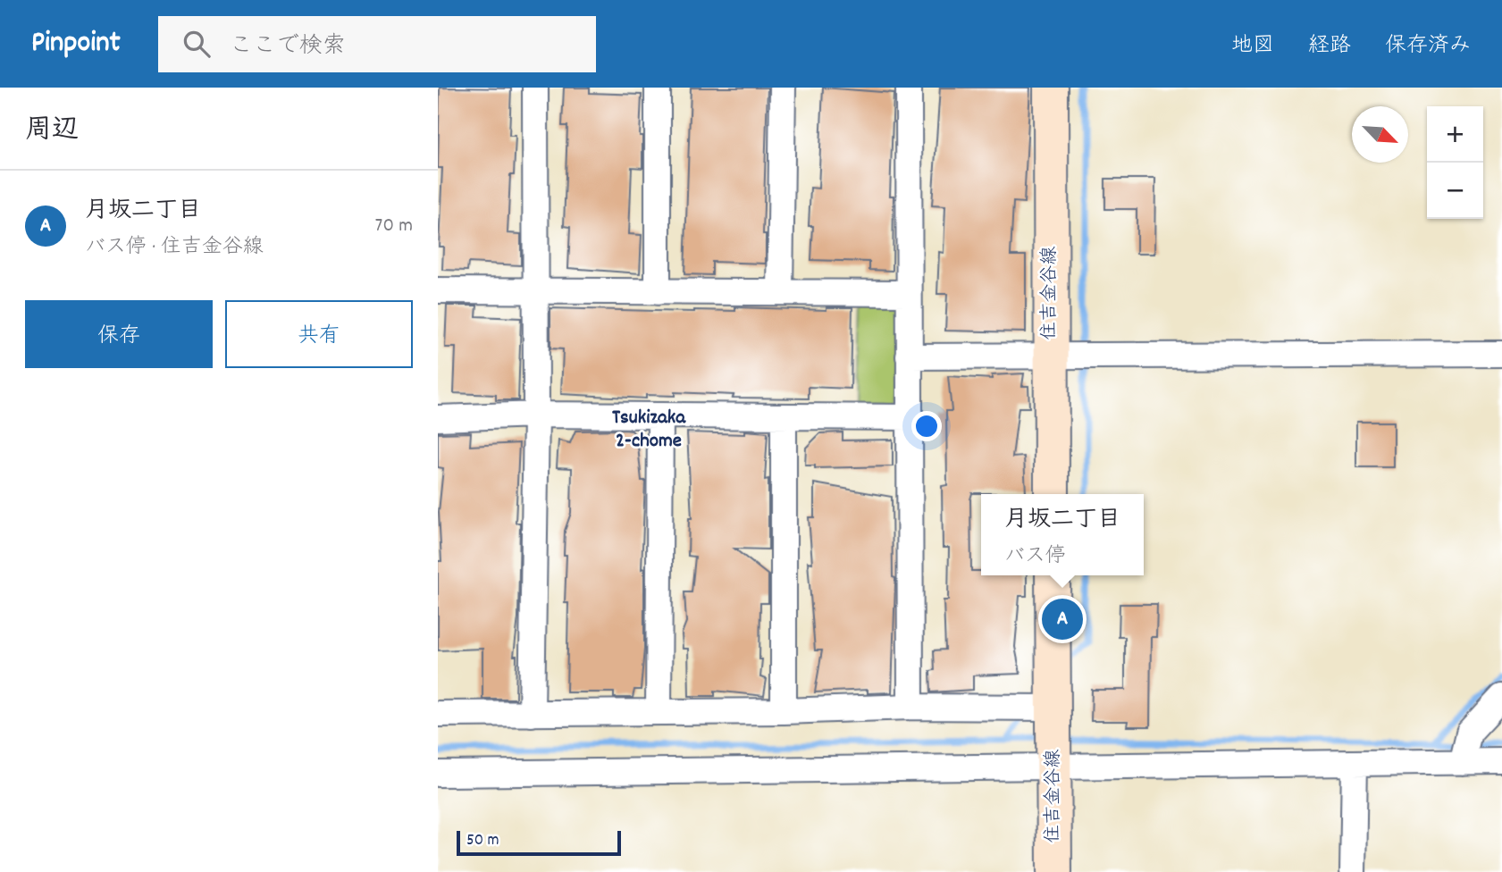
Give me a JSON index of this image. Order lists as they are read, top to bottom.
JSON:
{
  "streets": {
    "main road": ["住吉金谷線"]
  },
  "districts": ["Tsukizaka 2-chome"],
  "scale_bar": "50 m",
  "north": "bottom right",
  "page": {
    "header": "Pinpoint",
    "search": "ここで検索",
    "nav": ["地図", "経路", "保存済み"],
    "heading": "周辺",
    "map_buttons": ["+", "−"],
    "list": [
      {
        "mark": "A",
        "name": "月坂二丁目",
        "note": "バス停 · 住吉金谷線",
        "value": "70 m"
      }
    ],
    "buttons": ["保存", "共有"],
    "popup": ["月坂二丁目", "バス停"],
    "pins": "A",
    "scale": "50 m"
  }
}
